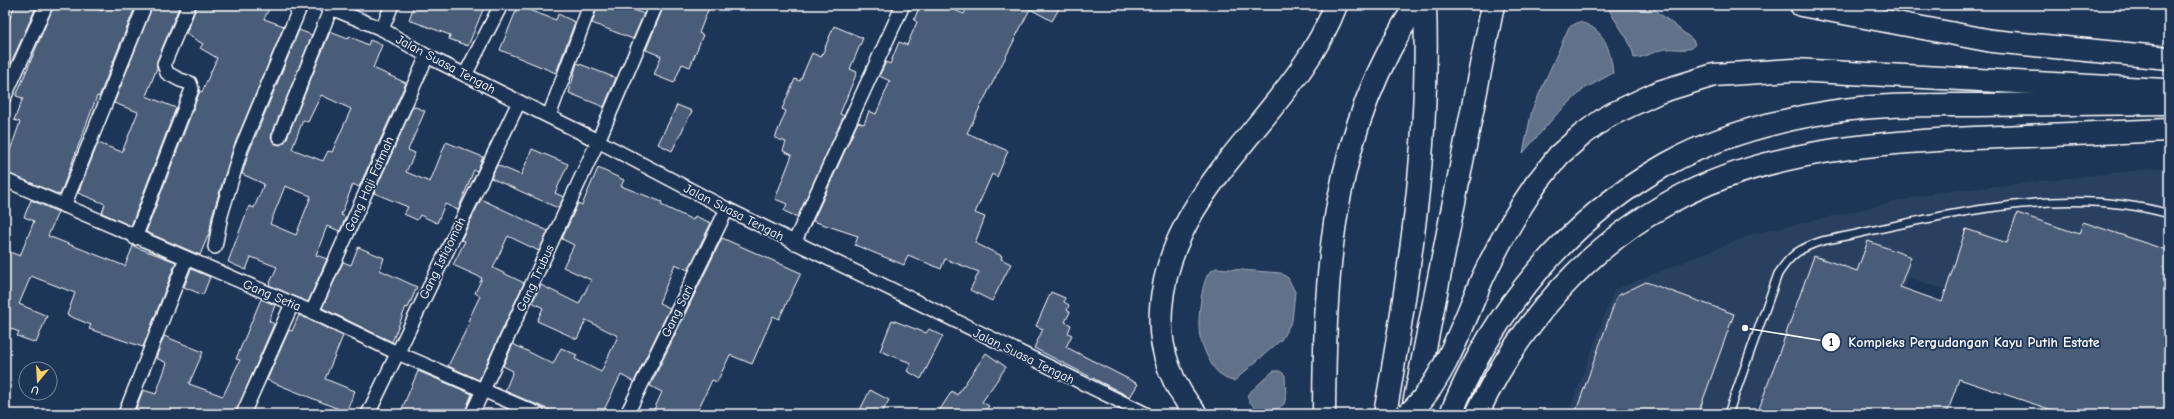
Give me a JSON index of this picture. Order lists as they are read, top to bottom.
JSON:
{
  "streets": {
    "street": [
      "Jalan Suasa Tengah",
      "Gang Haji Fatmah",
      "Gang Istiqomah",
      "Gang Trubus",
      "Gang Setia",
      "Gang Sari"
    ]
  },
  "crossings": [
    ["Jalan Suasa Tengah", "Gang Haji Fatmah"],
    ["Jalan Suasa Tengah", "Gang Istiqomah"],
    ["Jalan Suasa Tengah", "Gang Trubus"],
    ["Jalan Suasa Tengah", "Gang Sari"],
    ["Gang Haji Fatmah", "Gang Setia"],
    ["Gang Istiqomah", "Gang Setia"],
    ["Gang Trubus", "Gang Setia"]
  ],
  "places": ["Kompleks Pergudangan Kayu Putih Estate"],
  "north": "bottom"
}
